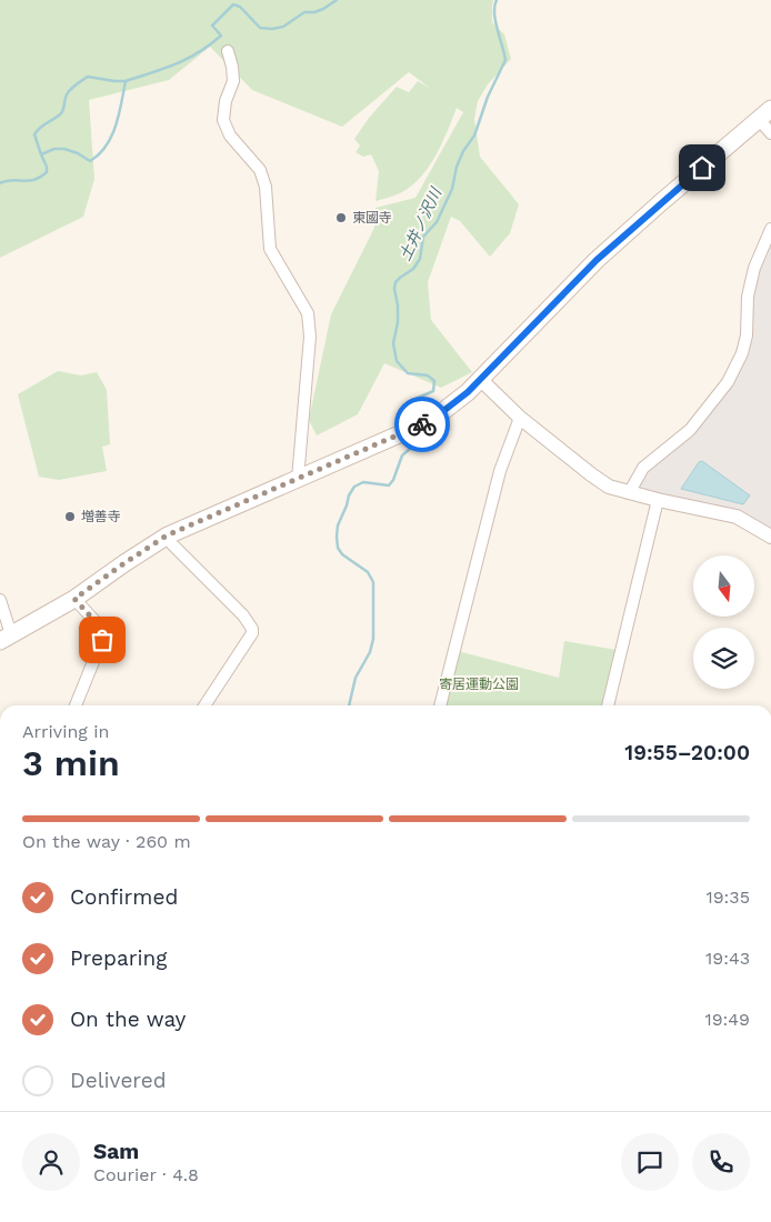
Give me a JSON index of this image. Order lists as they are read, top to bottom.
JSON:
{
  "water": ["土井ノ沢川"],
  "parks": ["寄居運動公園"],
  "places": ["東國寺", "増善寺"],
  "north": "bottom",
  "page": {
    "heading": ["3 min", "Arriving in", "19:55–20:00"],
    "panel": ["Sam", "Courier · 4.8"],
    "bar": "On the way · 260 m",
    "list": [
      ["Confirmed", "19:35"],
      ["Preparing", "19:43"],
      ["On the way", "19:49"],
      "Delivered"
    ]
  }
}
